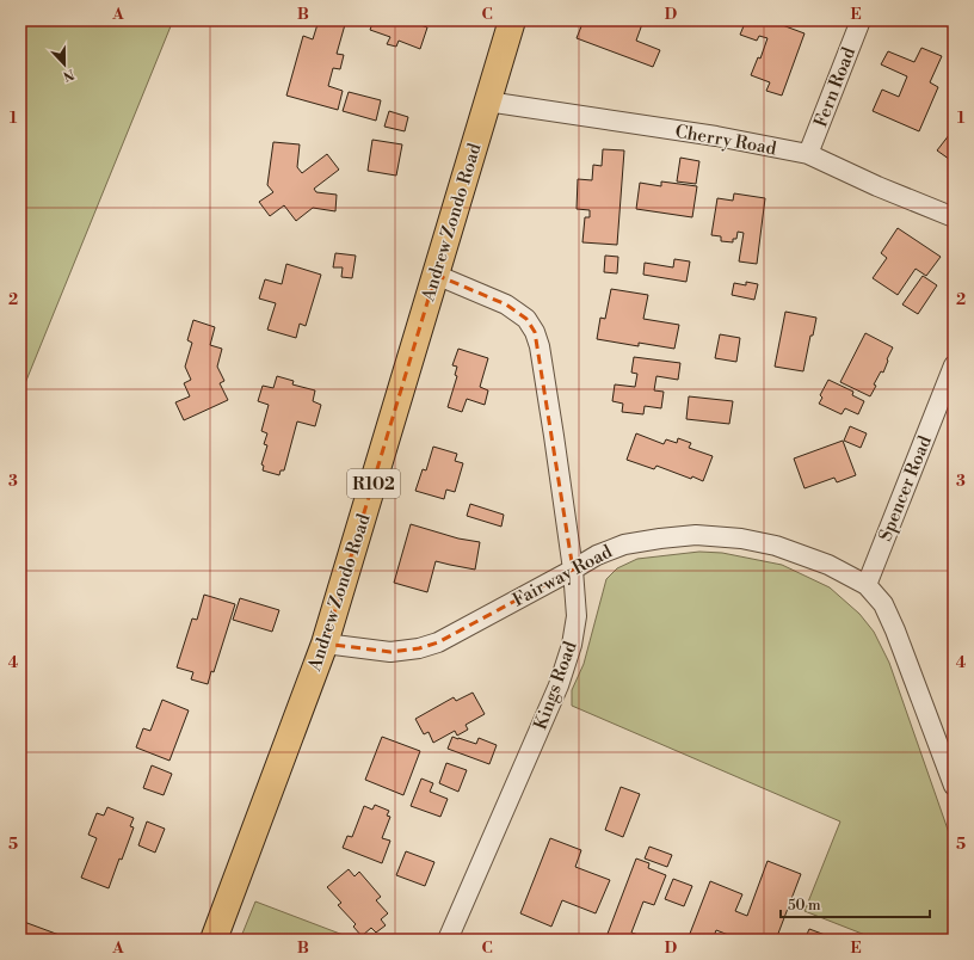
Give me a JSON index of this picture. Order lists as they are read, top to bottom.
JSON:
{
  "streets": {
    "main road": ["Andrew Zondo Road", "R102"],
    "street": [
      "Fern Road",
      "Cherry Road",
      "Spencer Road",
      "Fairway Road",
      "Kings Road"
    ]
  },
  "crossings": [
    ["Fern Road", "Cherry Road"],
    ["Cherry Road", "Andrew Zondo Road"],
    ["Andrew Zondo Road", "Fairway Road"],
    ["Andrew Zondo Road", "Kings Road"],
    ["Spencer Road", "Fairway Road"],
    ["Fairway Road", "Kings Road"]
  ],
  "scale_bar": "50 m",
  "north": "bottom",
  "grid": {
    "columns": [
      "A",
      "B",
      "C",
      "D",
      "E"
    ],
    "rows": [
      "1",
      "2",
      "3",
      "4",
      "5"
    ]
  }
}
